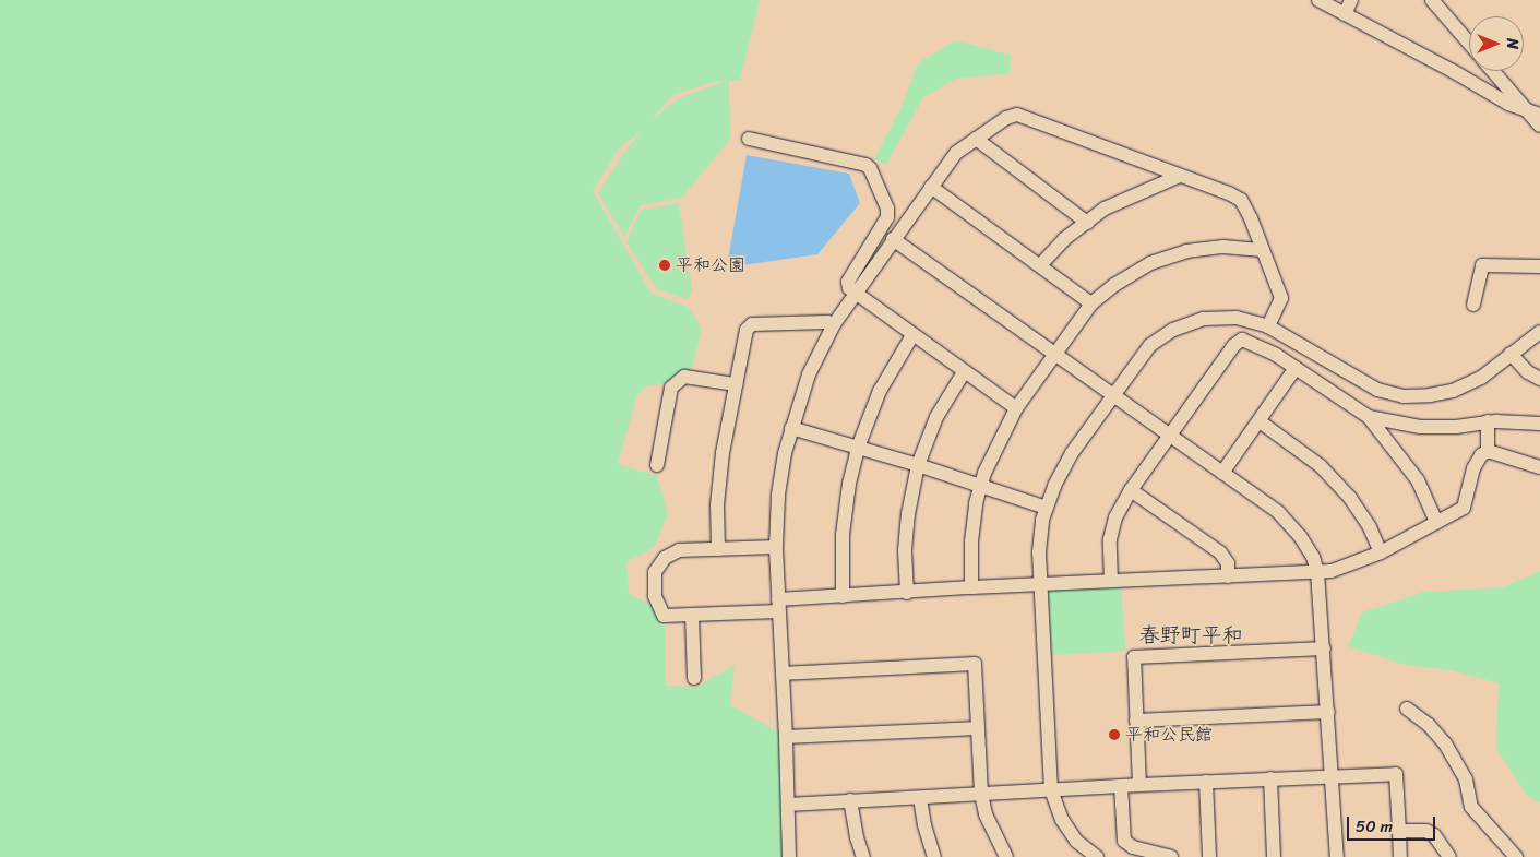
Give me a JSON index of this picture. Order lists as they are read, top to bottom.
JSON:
{
  "districts": ["春野町平和"],
  "places": ["平和公園", "平和公民館"],
  "scale_bar": "50 m",
  "north": "right"
}
